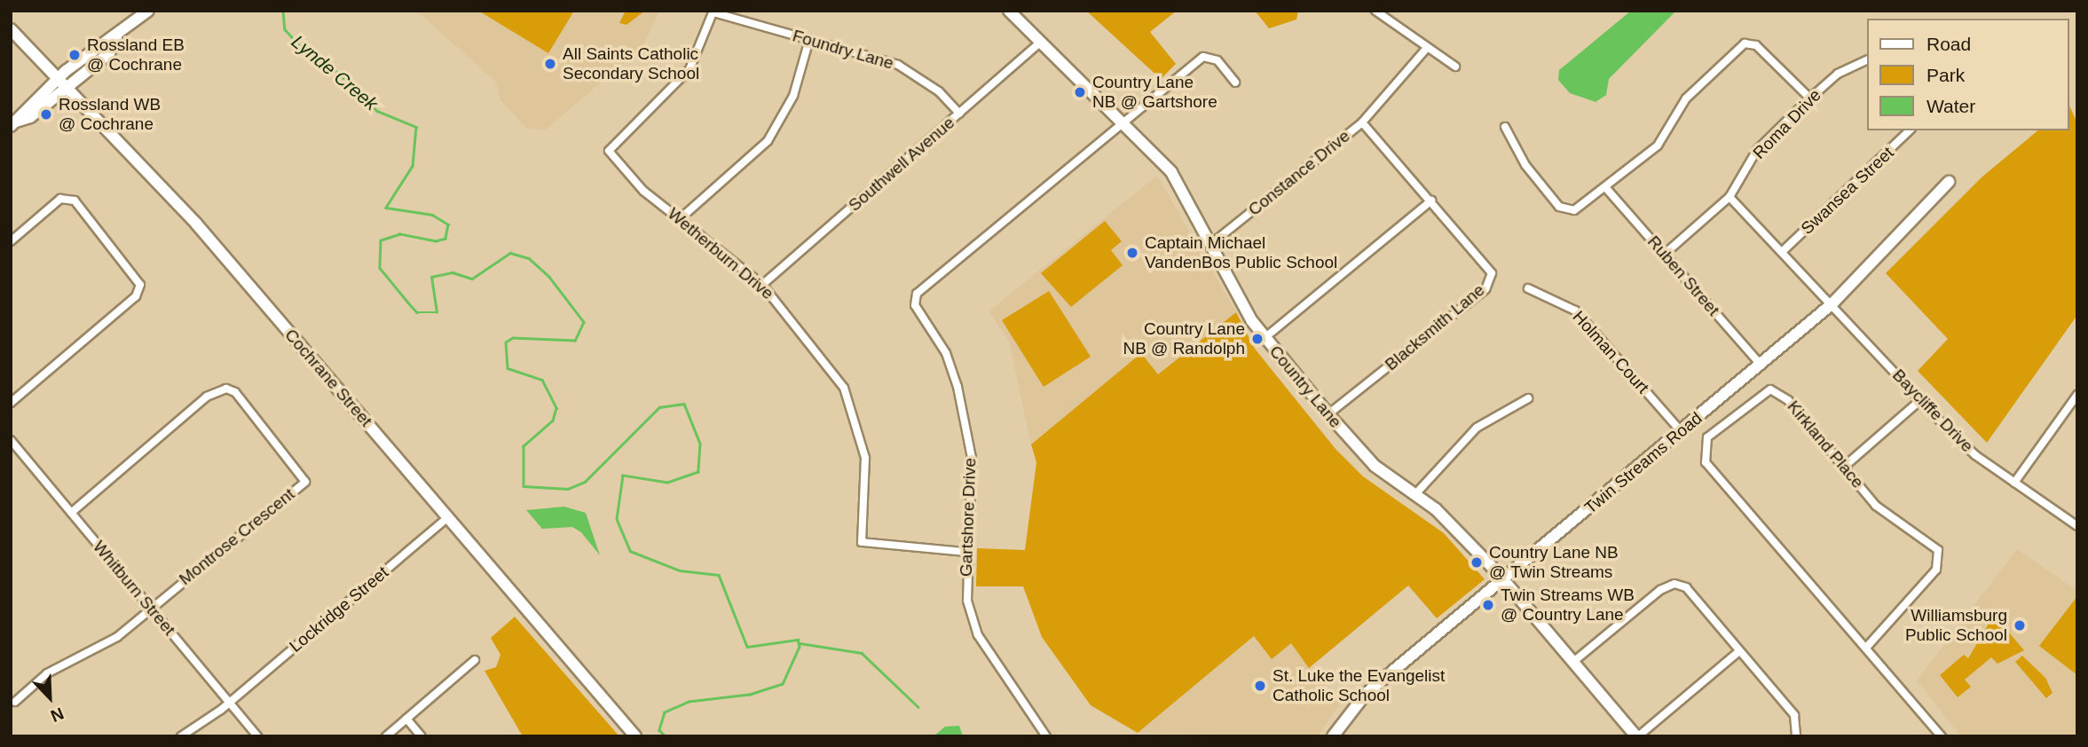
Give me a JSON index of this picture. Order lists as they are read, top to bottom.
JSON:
{
  "streets": {
    "street": [
      "Foundry Lane",
      "Roma Drive",
      "Southwell Avenue",
      "Constance Drive",
      "Swansea Street",
      "Wetherburn Drive",
      "Ruben Street",
      "Blacksmith Lane",
      "Holman Court",
      "Cochrane Street",
      "Country Lane",
      "Baycliffe Drive",
      "Kirkland Place",
      "Twin Streams Road",
      "Gartshore Drive",
      "Montrose Crescent",
      "Whitburn Street",
      "Lockridge Street"
    ]
  },
  "crossings": [
    ["Foundry Lane", "Southwell Avenue"],
    ["Foundry Lane", "Wetherburn Drive"],
    ["Roma Drive", "Ruben Street"],
    ["Roma Drive", "Baycliffe Drive"],
    ["Southwell Avenue", "Wetherburn Drive"],
    ["Southwell Avenue", "Country Lane"],
    ["Constance Drive", "Blacksmith Lane"],
    ["Constance Drive", "Country Lane"],
    ["Swansea Street", "Baycliffe Drive"],
    ["Wetherburn Drive", "Gartshore Drive"],
    ["Ruben Street", "Twin Streams Road"],
    ["Blacksmith Lane", "Country Lane"],
    ["Holman Court", "Twin Streams Road"],
    ["Cochrane Street", "Lockridge Street"],
    ["Country Lane", "Twin Streams Road"],
    ["Country Lane", "Gartshore Drive"],
    ["Baycliffe Drive", "Twin Streams Road"],
    ["Montrose Crescent", "Whitburn Street"],
    ["Whitburn Street", "Lockridge Street"]
  ],
  "water": ["Lynde Creek"],
  "places": [
    "Rossland EB @ Cochrane",
    "All Saints Catholic Secondary School",
    "Country Lane NB @ Gartshore",
    "Rossland WB @ Cochrane",
    "Captain Michael VandenBos Public School",
    "Country Lane NB @ Randolph",
    "Country Lane NB @ Twin Streams",
    "Twin Streams WB @ Country Lane",
    "Williamsburg Public School",
    "St. Luke the Evangelist Catholic School"
  ],
  "legend": ["Road", "Park", "Water"],
  "north": "bottom right"
}
